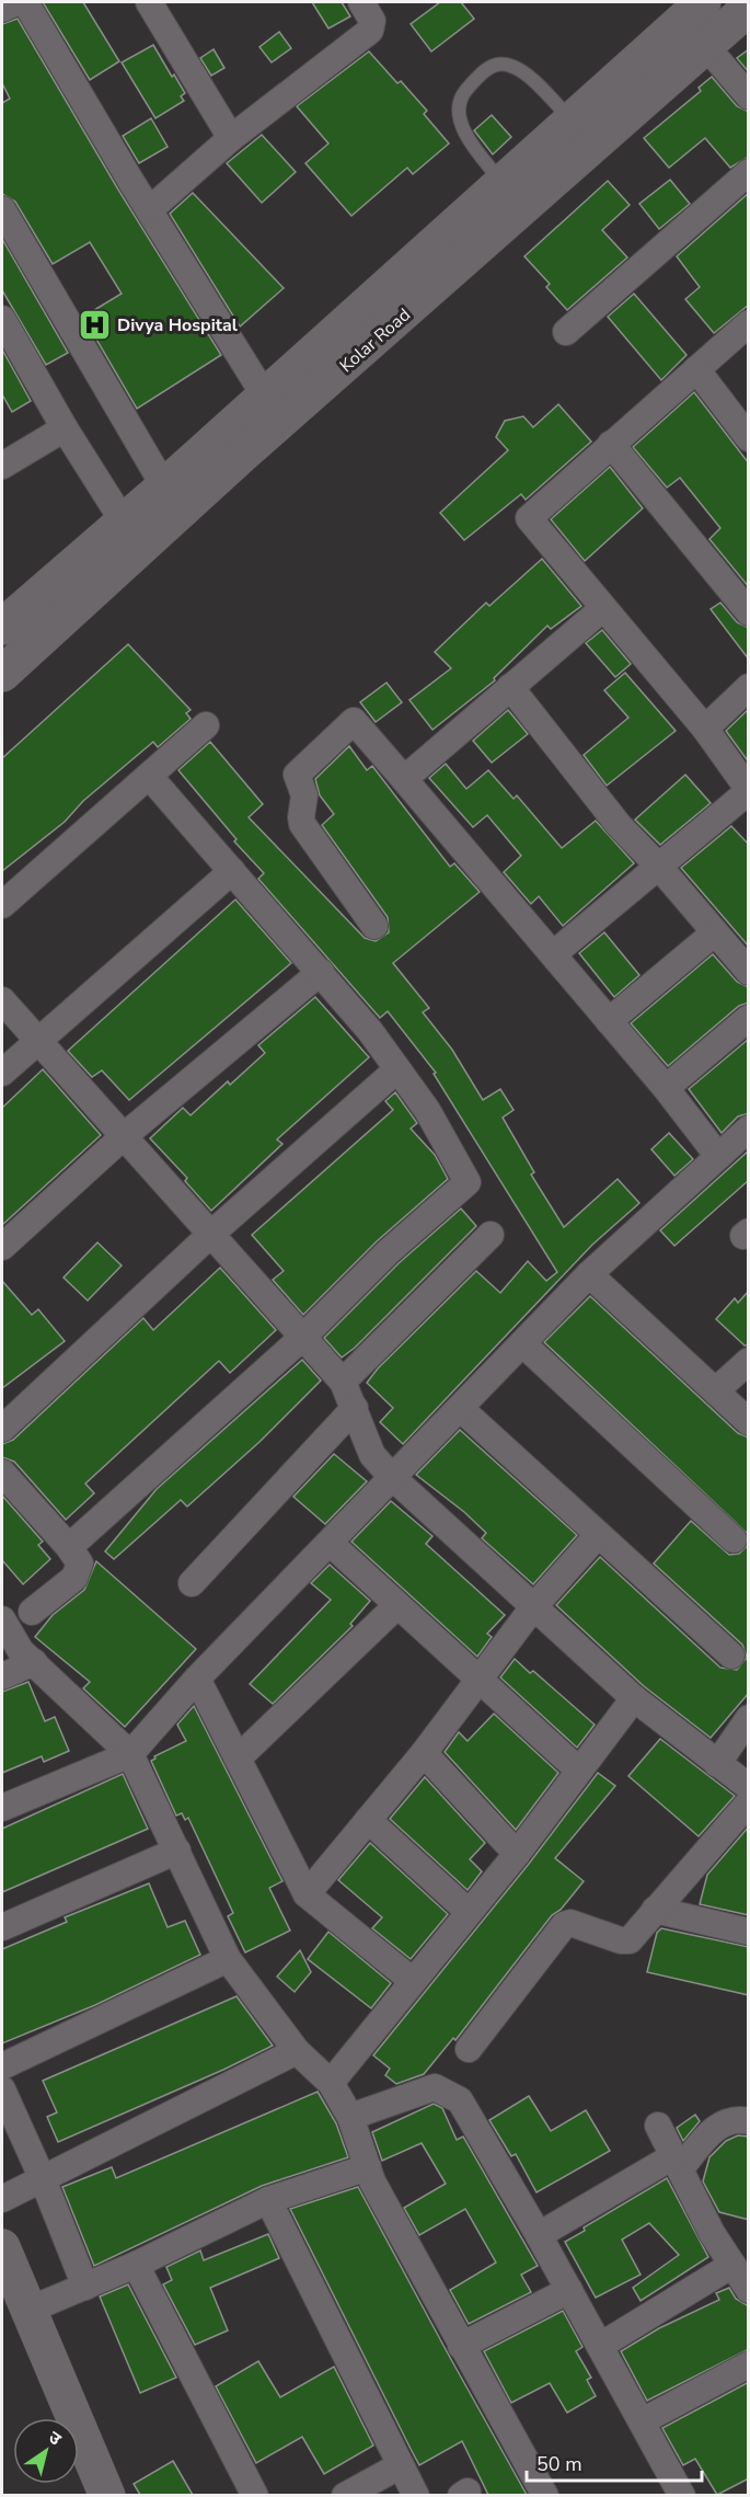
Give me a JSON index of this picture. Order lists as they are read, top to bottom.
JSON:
{
  "streets": {
    "main road": ["Kolar Road"]
  },
  "places": {
    "hospital": ["Divya Hospital"]
  },
  "scale_bar": "50 m",
  "north": "top right"
}
